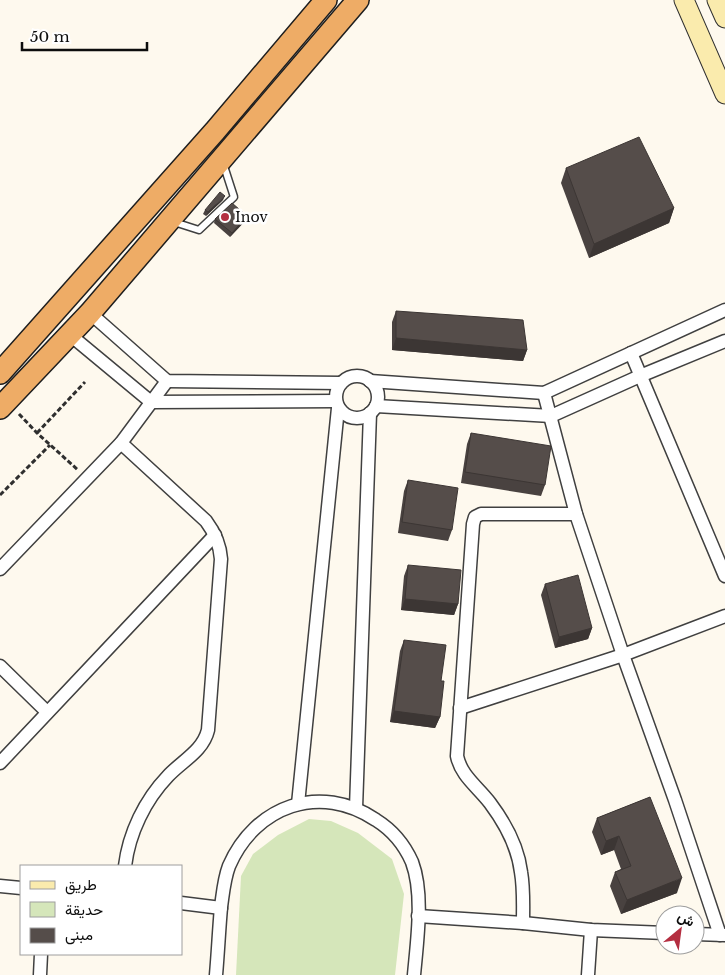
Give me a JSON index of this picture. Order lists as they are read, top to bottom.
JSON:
{
  "places": ["Inov"],
  "legend": ["طريق", "حديقة", "مبنى"],
  "scale_bar": "50 m",
  "north": "top right"
}
